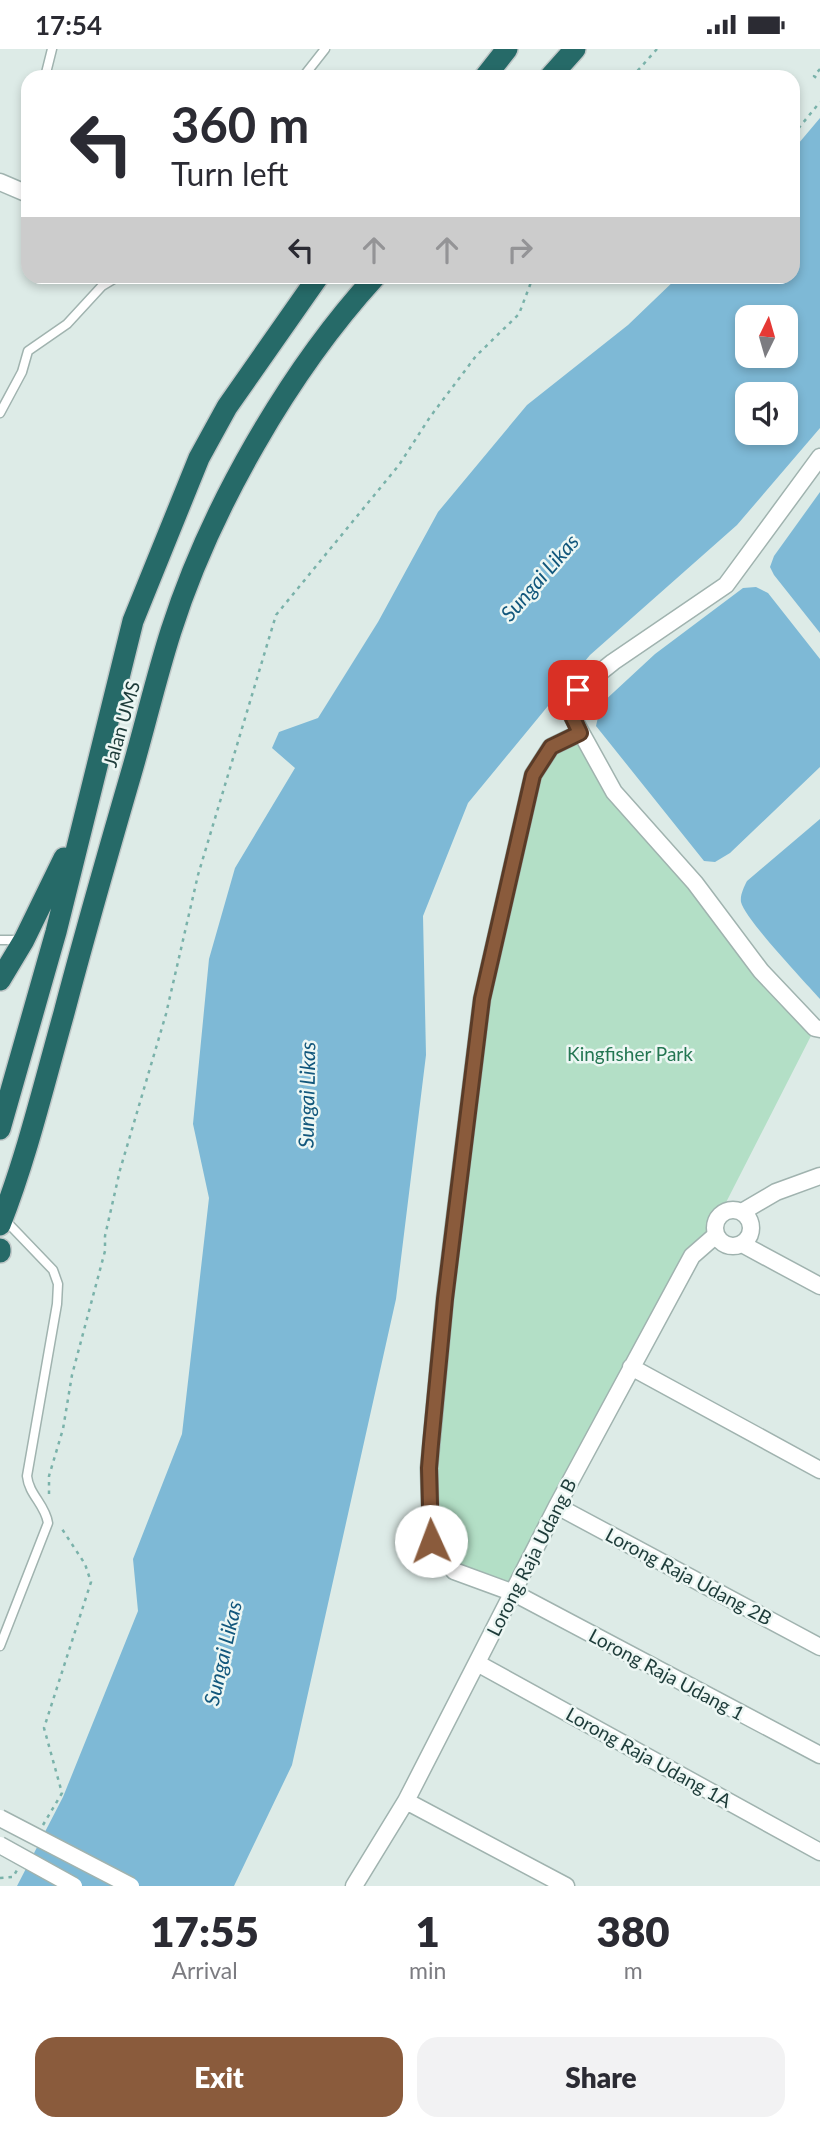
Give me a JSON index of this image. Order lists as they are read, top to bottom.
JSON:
{
  "streets": {
    "highway": ["Jalan UMS"],
    "street": [
      "Lorong Raja Udang B",
      "Lorong Raja Udang 2B",
      "Lorong Raja Udang 1",
      "Lorong Raja Udang 1A"
    ]
  },
  "crossings": [
    ["Lorong Raja Udang B", "Lorong Raja Udang 2B"],
    ["Lorong Raja Udang B", "Lorong Raja Udang 1"],
    ["Lorong Raja Udang B", "Lorong Raja Udang 1A"]
  ],
  "water": ["Sungai Likas"],
  "parks": ["Kingfisher Park"],
  "north": "top",
  "page": {
    "status": "17:54",
    "turn": ["360 m", "Turn left"],
    "eta": [
      "17:55",
      "Arrival",
      "1",
      "min",
      "380",
      "m"
    ],
    "buttons": ["Exit", "Share"]
  }
}
